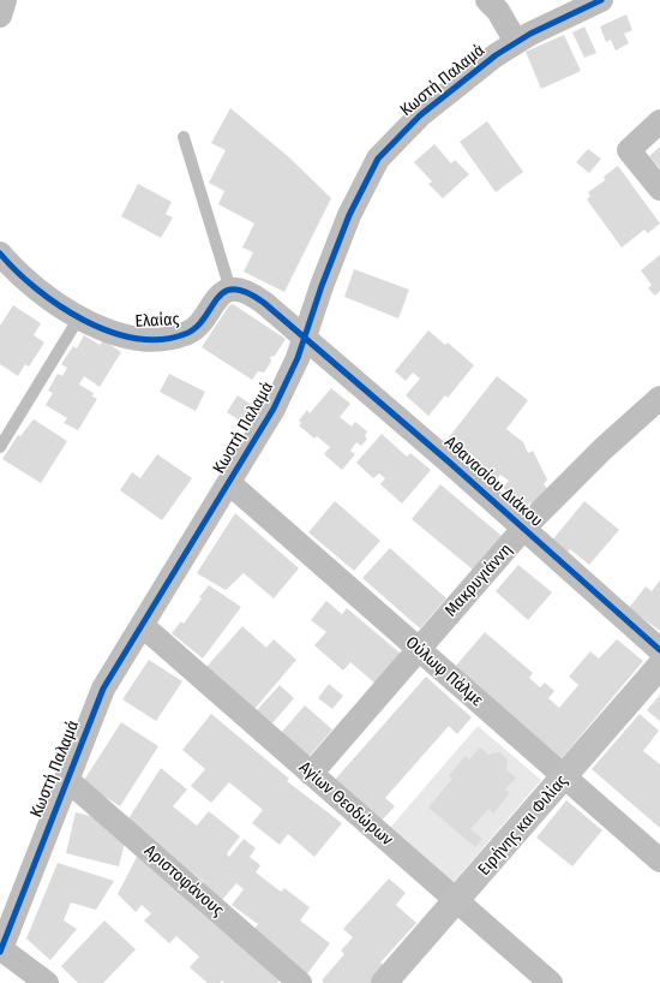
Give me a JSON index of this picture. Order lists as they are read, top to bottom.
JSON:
{
  "streets": {
    "street": [
      "Κωστή Παλαμά",
      "Ελαίας",
      "Αθανασίου Διάκου",
      "Μακρυγιάννη",
      "Ούλωφ Πάλμε",
      "Αγίων Θεοδώρων",
      "Ειρήνης και Φιλίας",
      "Αριστοφάνους"
    ]
  },
  "crossings": [
    ["Κωστή Παλαμά", "Αθανασίου Διάκου"],
    ["Κωστή Παλαμά", "Ούλωφ Πάλμε"],
    ["Κωστή Παλαμά", "Αγίων Θεοδώρων"],
    ["Κωστή Παλαμά", "Αριστοφάνους"],
    ["Αθανασίου Διάκου", "Μακρυγιάννη"],
    ["Μακρυγιάννη", "Ούλωφ Πάλμε"],
    ["Μακρυγιάννη", "Αγίων Θεοδώρων"],
    ["Ούλωφ Πάλμε", "Ειρήνης και Φιλίας"],
    ["Αγίων Θεοδώρων", "Ειρήνης και Φιλίας"]
  ]
}
